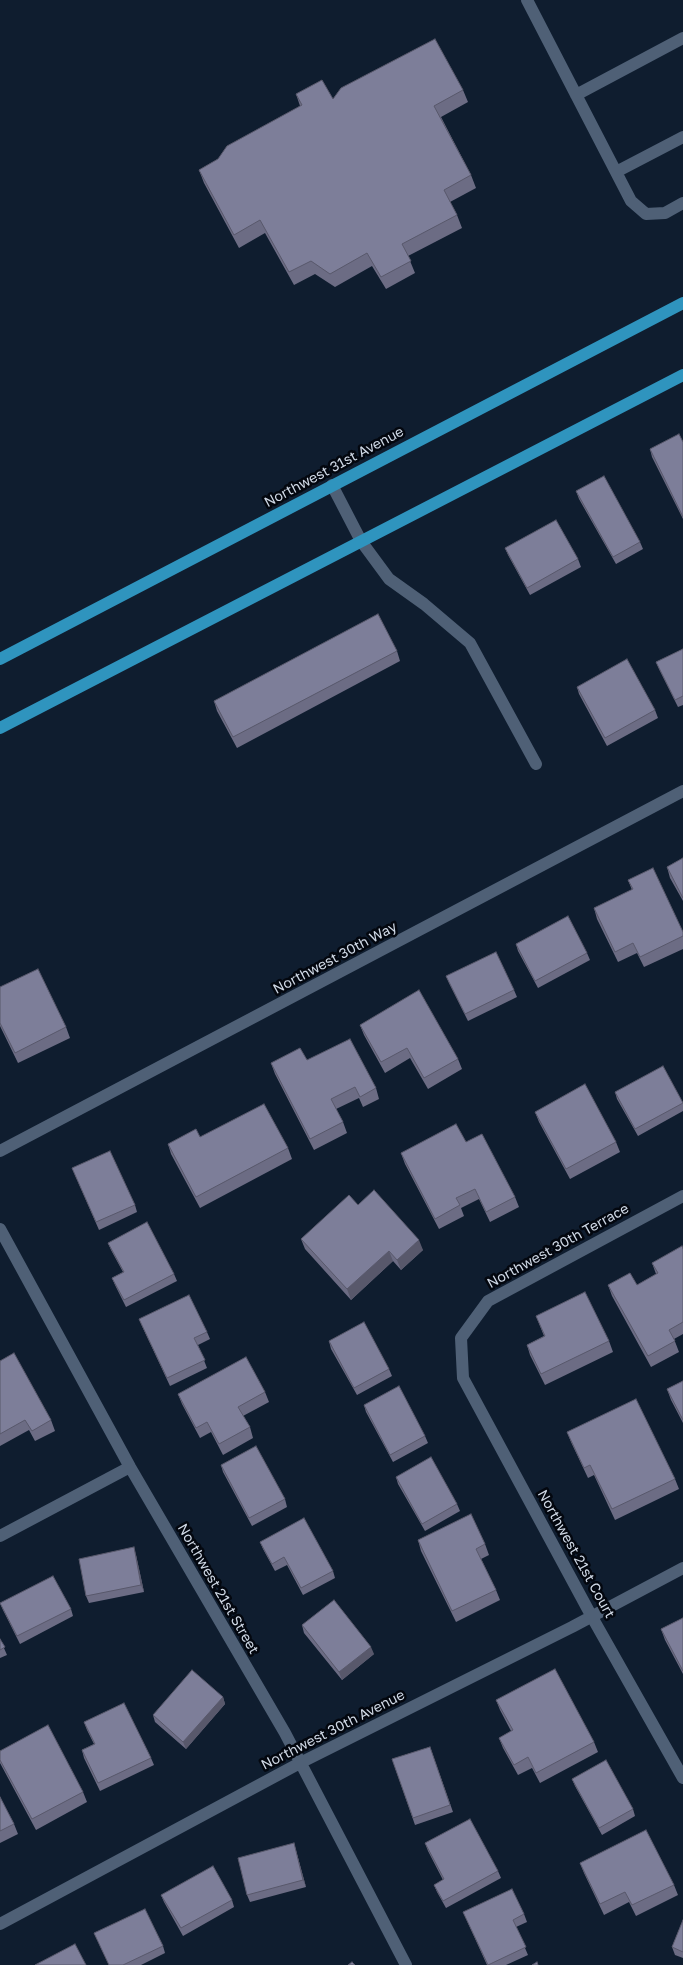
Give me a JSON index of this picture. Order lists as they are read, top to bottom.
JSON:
{
  "streets": {
    "main road": ["Northwest 31st Avenue"],
    "street": [
      "Northwest 30th Way",
      "Northwest 30th Terrace",
      "Northwest 21st Court",
      "Northwest 21st Street",
      "Northwest 30th Avenue"
    ]
  },
  "crossings": [
    ["Northwest 30th Terrace", "Northwest 21st Court"],
    ["Northwest 21st Court", "Northwest 30th Avenue"],
    ["Northwest 21st Street", "Northwest 30th Avenue"]
  ]
}
